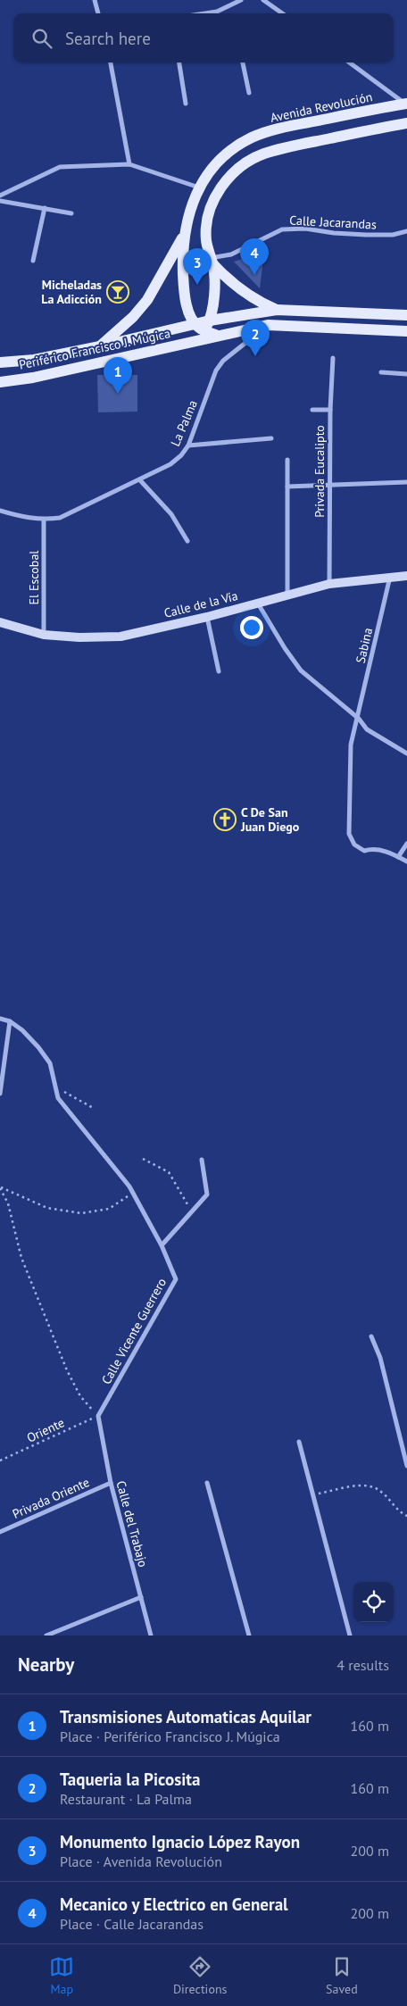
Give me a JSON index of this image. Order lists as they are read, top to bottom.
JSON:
{
  "streets": {
    "main road": ["Avenida Revolución", "Periférico Francisco J. Múgica"],
    "street": [
      "Calle Jacarandas",
      "La Palma",
      "Privada Eucalipto",
      "El Escobal",
      "Calle de la Vía",
      "Sabina",
      "Calle Vicente Guerrero",
      "Privada Oriente",
      "Calle del Trabajo"
    ],
    "path": ["Oriente"]
  },
  "crossings": [
    ["Avenida Revolución", "Periférico Francisco J. Múgica"],
    ["Periférico Francisco J. Múgica", "La Palma"],
    ["La Palma", "El Escobal"],
    ["Privada Eucalipto", "Calle de la Vía"],
    ["El Escobal", "Calle de la Vía"],
    ["Calle de la Vía", "Sabina"],
    ["Calle Vicente Guerrero", "Oriente"],
    ["Calle Vicente Guerrero", "Calle del Trabajo"],
    ["Oriente", "Calle del Trabajo"],
    ["Privada Oriente", "Calle del Trabajo"]
  ],
  "places": {
    "bar": ["Micheladas La Adicción"],
    "church": ["C De San Juan Diego"]
  },
  "page": {
    "search": "Search here",
    "pins": [
      "4",
      "3",
      "2",
      "1"
    ],
    "heading": ["Nearby", "4 results"],
    "list": [
      {
        "mark": "1",
        "name": "Transmisiones Automaticas Aquilar",
        "note": "Place · Periférico Francisco J. Múgica",
        "value": "160 m"
      },
      {
        "mark": "2",
        "name": "Taqueria la Picosita",
        "note": "Restaurant · La Palma",
        "value": "160 m"
      },
      {
        "mark": "3",
        "name": "Monumento Ignacio López Rayon",
        "note": "Place · Avenida Revolución",
        "value": "200 m"
      },
      {
        "mark": "4",
        "name": "Mecanico y Electrico en General",
        "note": "Place · Calle Jacarandas",
        "value": "200 m"
      }
    ],
    "nav": ["Map", "Directions", "Saved"]
  }
}
